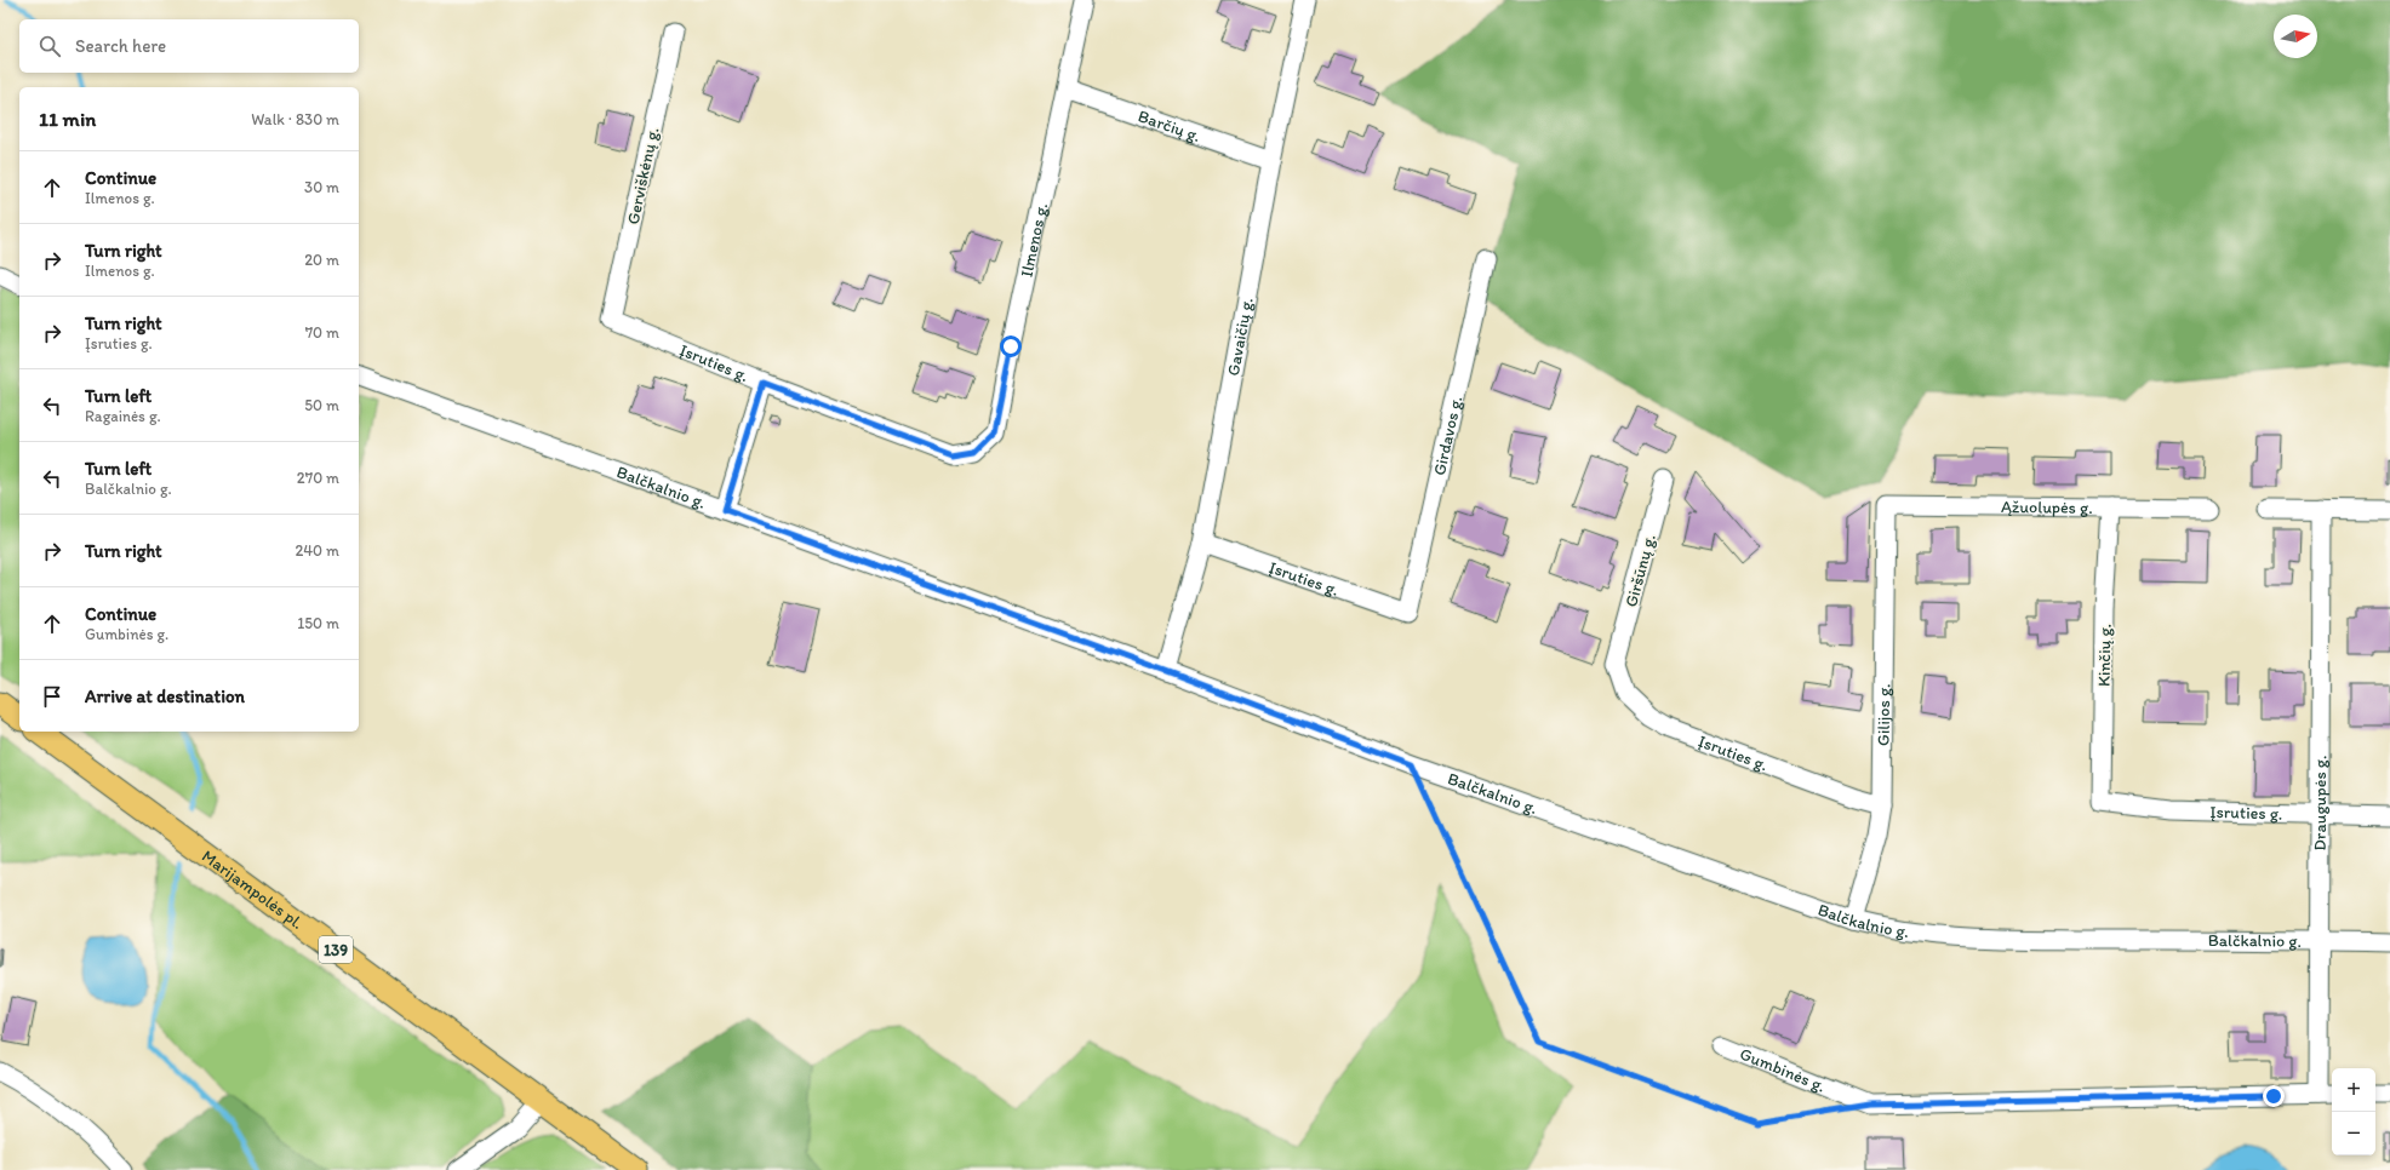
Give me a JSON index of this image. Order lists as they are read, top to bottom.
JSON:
{
  "streets": {
    "main road": ["Marijampolės pl.", "139"],
    "street": [
      "Barčių g.",
      "Gerviškėnų g.",
      "Ilmenos g.",
      "Gavaičių g.",
      "Įsruties g.",
      "Girdavos g.",
      "Balčkalnio g.",
      "Ąžuolupės g.",
      "Giršūnų g.",
      "Kinčių g.",
      "Gilijos g.",
      "Draugupės g.",
      "Gumbinės g."
    ]
  },
  "crossings": [
    ["Barčių g.", "Ilmenos g."],
    ["Barčių g.", "Gavaičių g."],
    ["Gerviškėnų g.", "Įsruties g."],
    ["Ilmenos g.", "Įsruties g."],
    ["Gavaičių g.", "Įsruties g."],
    ["Gavaičių g.", "Balčkalnio g."],
    ["Įsruties g.", "Girdavos g."],
    ["Įsruties g.", "Giršūnų g."],
    ["Įsruties g.", "Kinčių g."],
    ["Įsruties g.", "Gilijos g."],
    ["Įsruties g.", "Draugupės g."],
    ["Balčkalnio g.", "Gilijos g."],
    ["Balčkalnio g.", "Draugupės g."],
    ["Ąžuolupės g.", "Kinčių g."],
    ["Ąžuolupės g.", "Gilijos g."],
    ["Draugupės g.", "Gumbinės g."]
  ],
  "north": "right",
  "page": {
    "search": "Search here",
    "heading": ["11 min", "Walk · 830 m"],
    "list": [
      ["Continue", "Ilmenos g.", "30 m"],
      ["Turn right", "Ilmenos g.", "20 m"],
      ["Turn right", "Įsruties g.", "70 m"],
      ["Turn left", "Ragainės g.", "50 m"],
      ["Turn left", "Balčkalnio g.", "270 m"],
      ["Turn right", "240 m"],
      ["Continue", "Gumbinės g.", "150 m"],
      "Arrive at destination"
    ],
    "map_buttons": ["+", "−"]
  }
}
